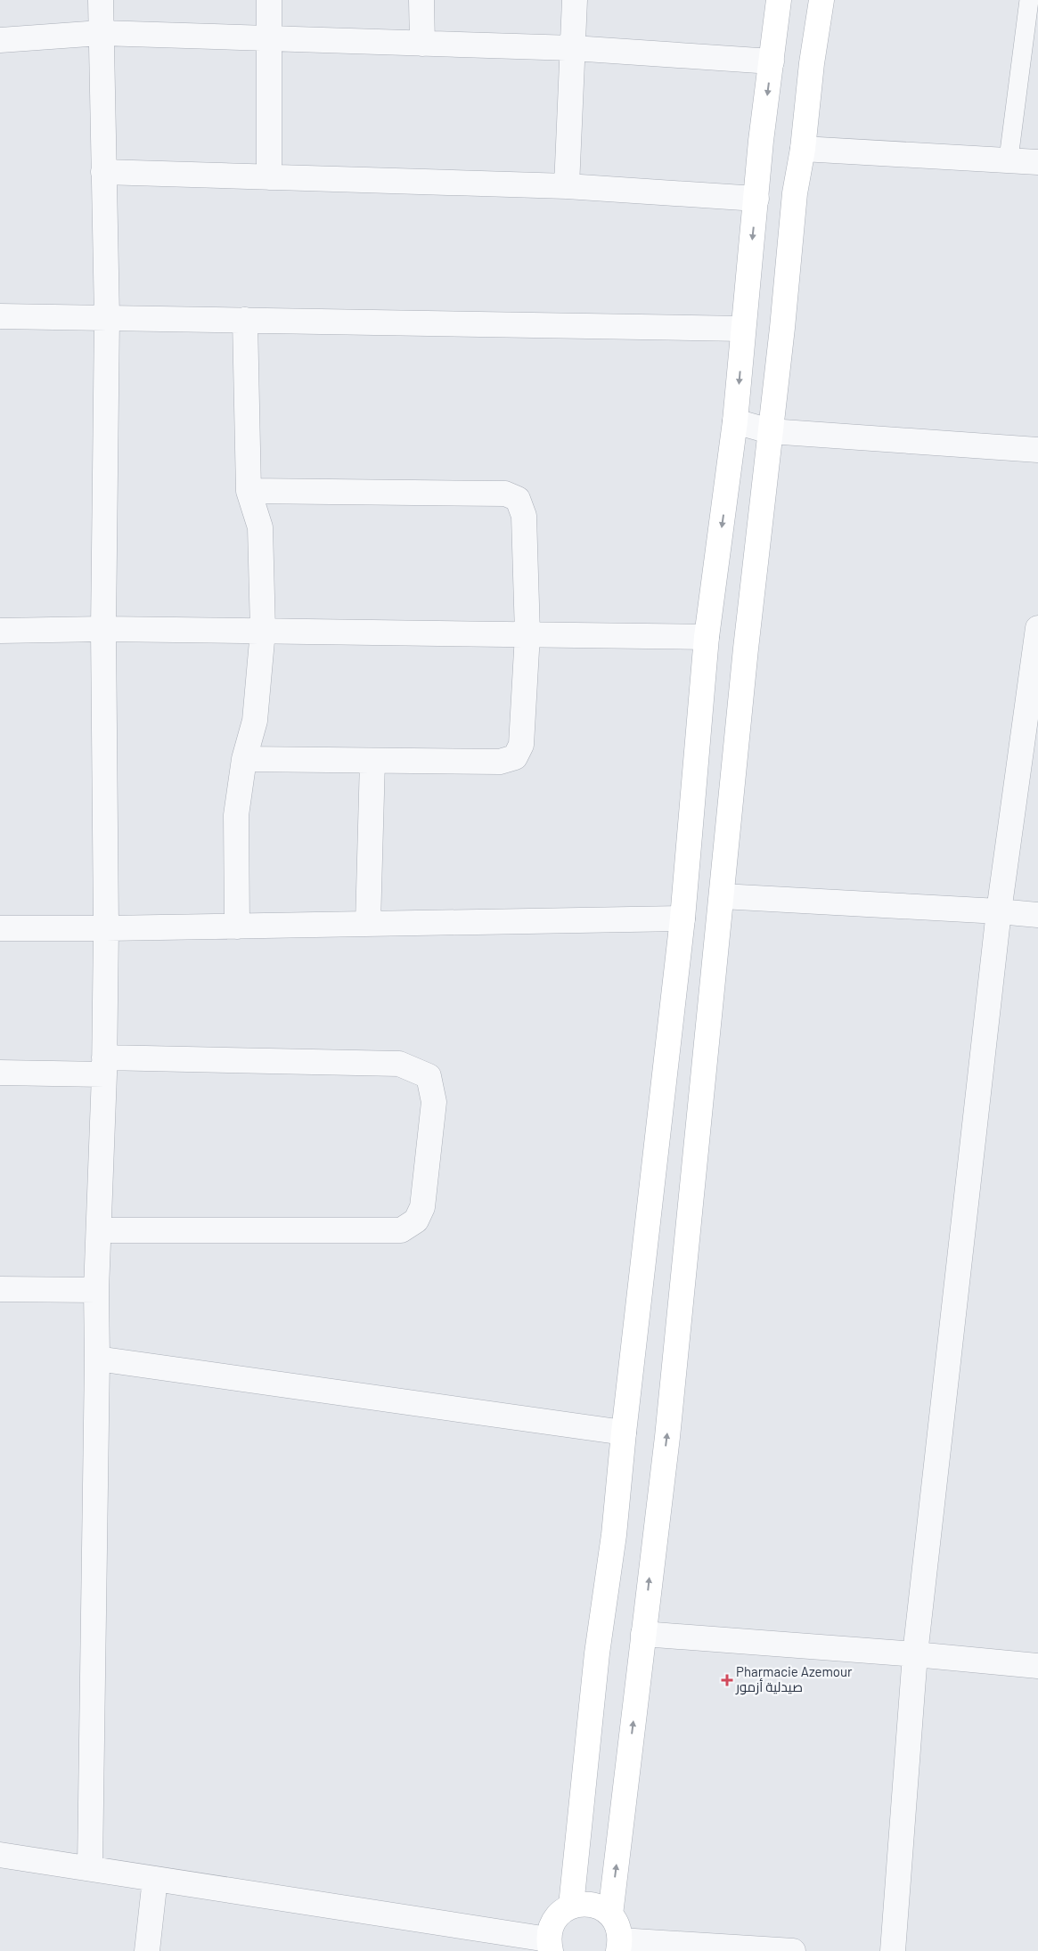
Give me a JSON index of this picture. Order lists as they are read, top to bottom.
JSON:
{
  "places": {
    "health": ["Pharmacie Azemour صيدلية أزمور"]
  }
}
